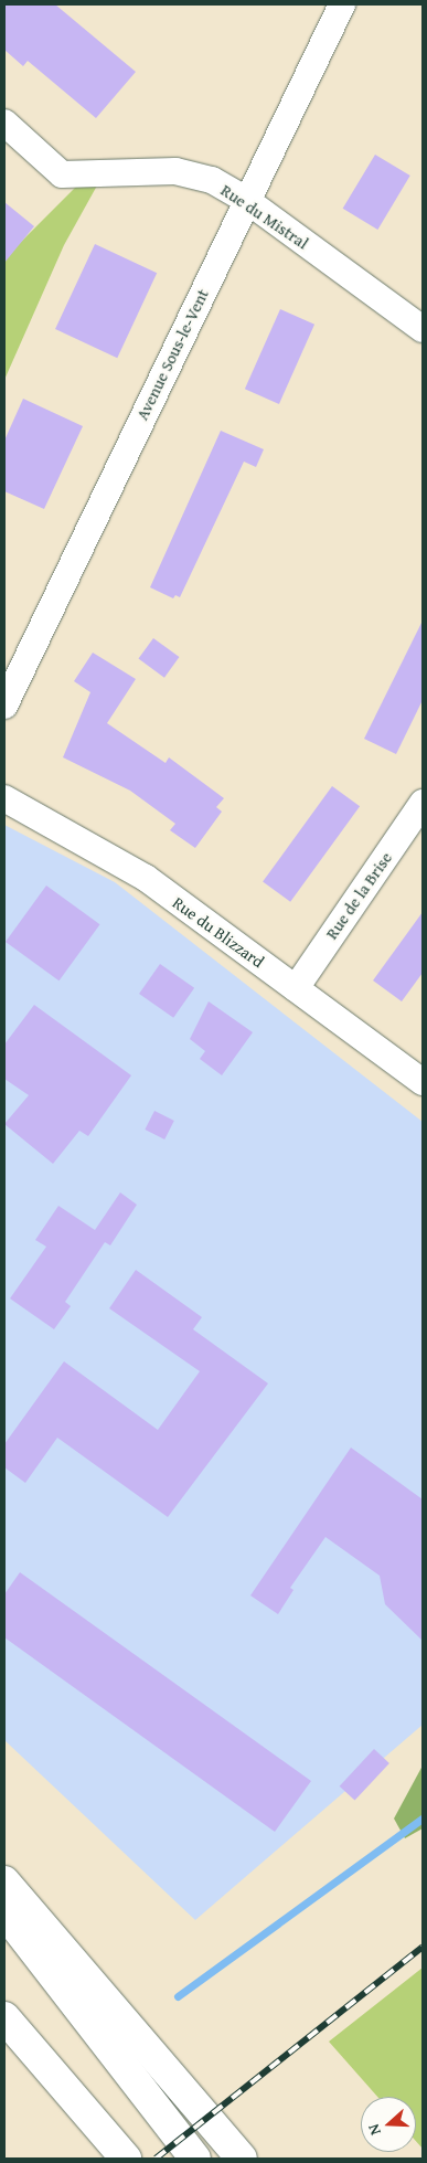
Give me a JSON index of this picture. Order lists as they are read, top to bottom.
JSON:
{
  "streets": {
    "street": [
      "Rue du Mistral",
      "Avenue Sous-le-Vent",
      "Rue de la Brise",
      "Rue du Blizzard"
    ]
  },
  "crossings": [
    ["Rue du Mistral", "Avenue Sous-le-Vent"],
    ["Rue de la Brise", "Rue du Blizzard"]
  ],
  "north": "left"
}
